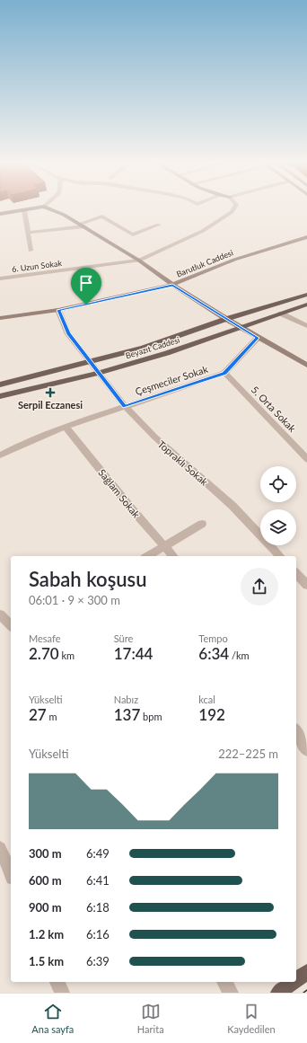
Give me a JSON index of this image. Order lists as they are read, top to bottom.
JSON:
{
  "streets": {
    "main road": ["Barutluk Caddesi", "Beyazıt Caddesi"],
    "street": [
      "6. Uzun Sokak",
      "Çeşmeciler Sokak",
      "5. Orta Sokak",
      "Topraklı Sokak",
      "Sağlam Sokak"
    ]
  },
  "crossings": [
    ["Barutluk Caddesi", "Topraklı Sokak"],
    ["Beyazıt Caddesi", "Topraklı Sokak"],
    ["Çeşmeciler Sokak", "5. Orta Sokak"],
    ["Çeşmeciler Sokak", "Topraklı Sokak"],
    ["Çeşmeciler Sokak", "Sağlam Sokak"]
  ],
  "places": {
    "health": ["Serpil Eczanesi"]
  },
  "page": {
    "heading": ["Sabah koşusu", "06:01 · 9 × 300 m"],
    "stats": [
      ["Mesafe", "2.70 km"],
      ["Süre", "17:44"],
      ["Tempo", "6:34 /km"],
      ["Yükselti", "27 m"],
      ["Nabız", "137 bpm"],
      ["kcal", "192"]
    ],
    "chart": ["Yükselti", "222–225 m"],
    "list": [
      {
        "name": "300 m",
        "note": "6:49"
      },
      {
        "name": "600 m",
        "note": "6:41"
      },
      {
        "name": "900 m",
        "note": "6:18"
      },
      {
        "name": "1.2 km",
        "note": "6:16"
      },
      {
        "name": "1.5 km",
        "note": "6:39"
      }
    ],
    "tabs": ["Ana sayfa", "Harita", "Kaydedilen"]
  }
}
